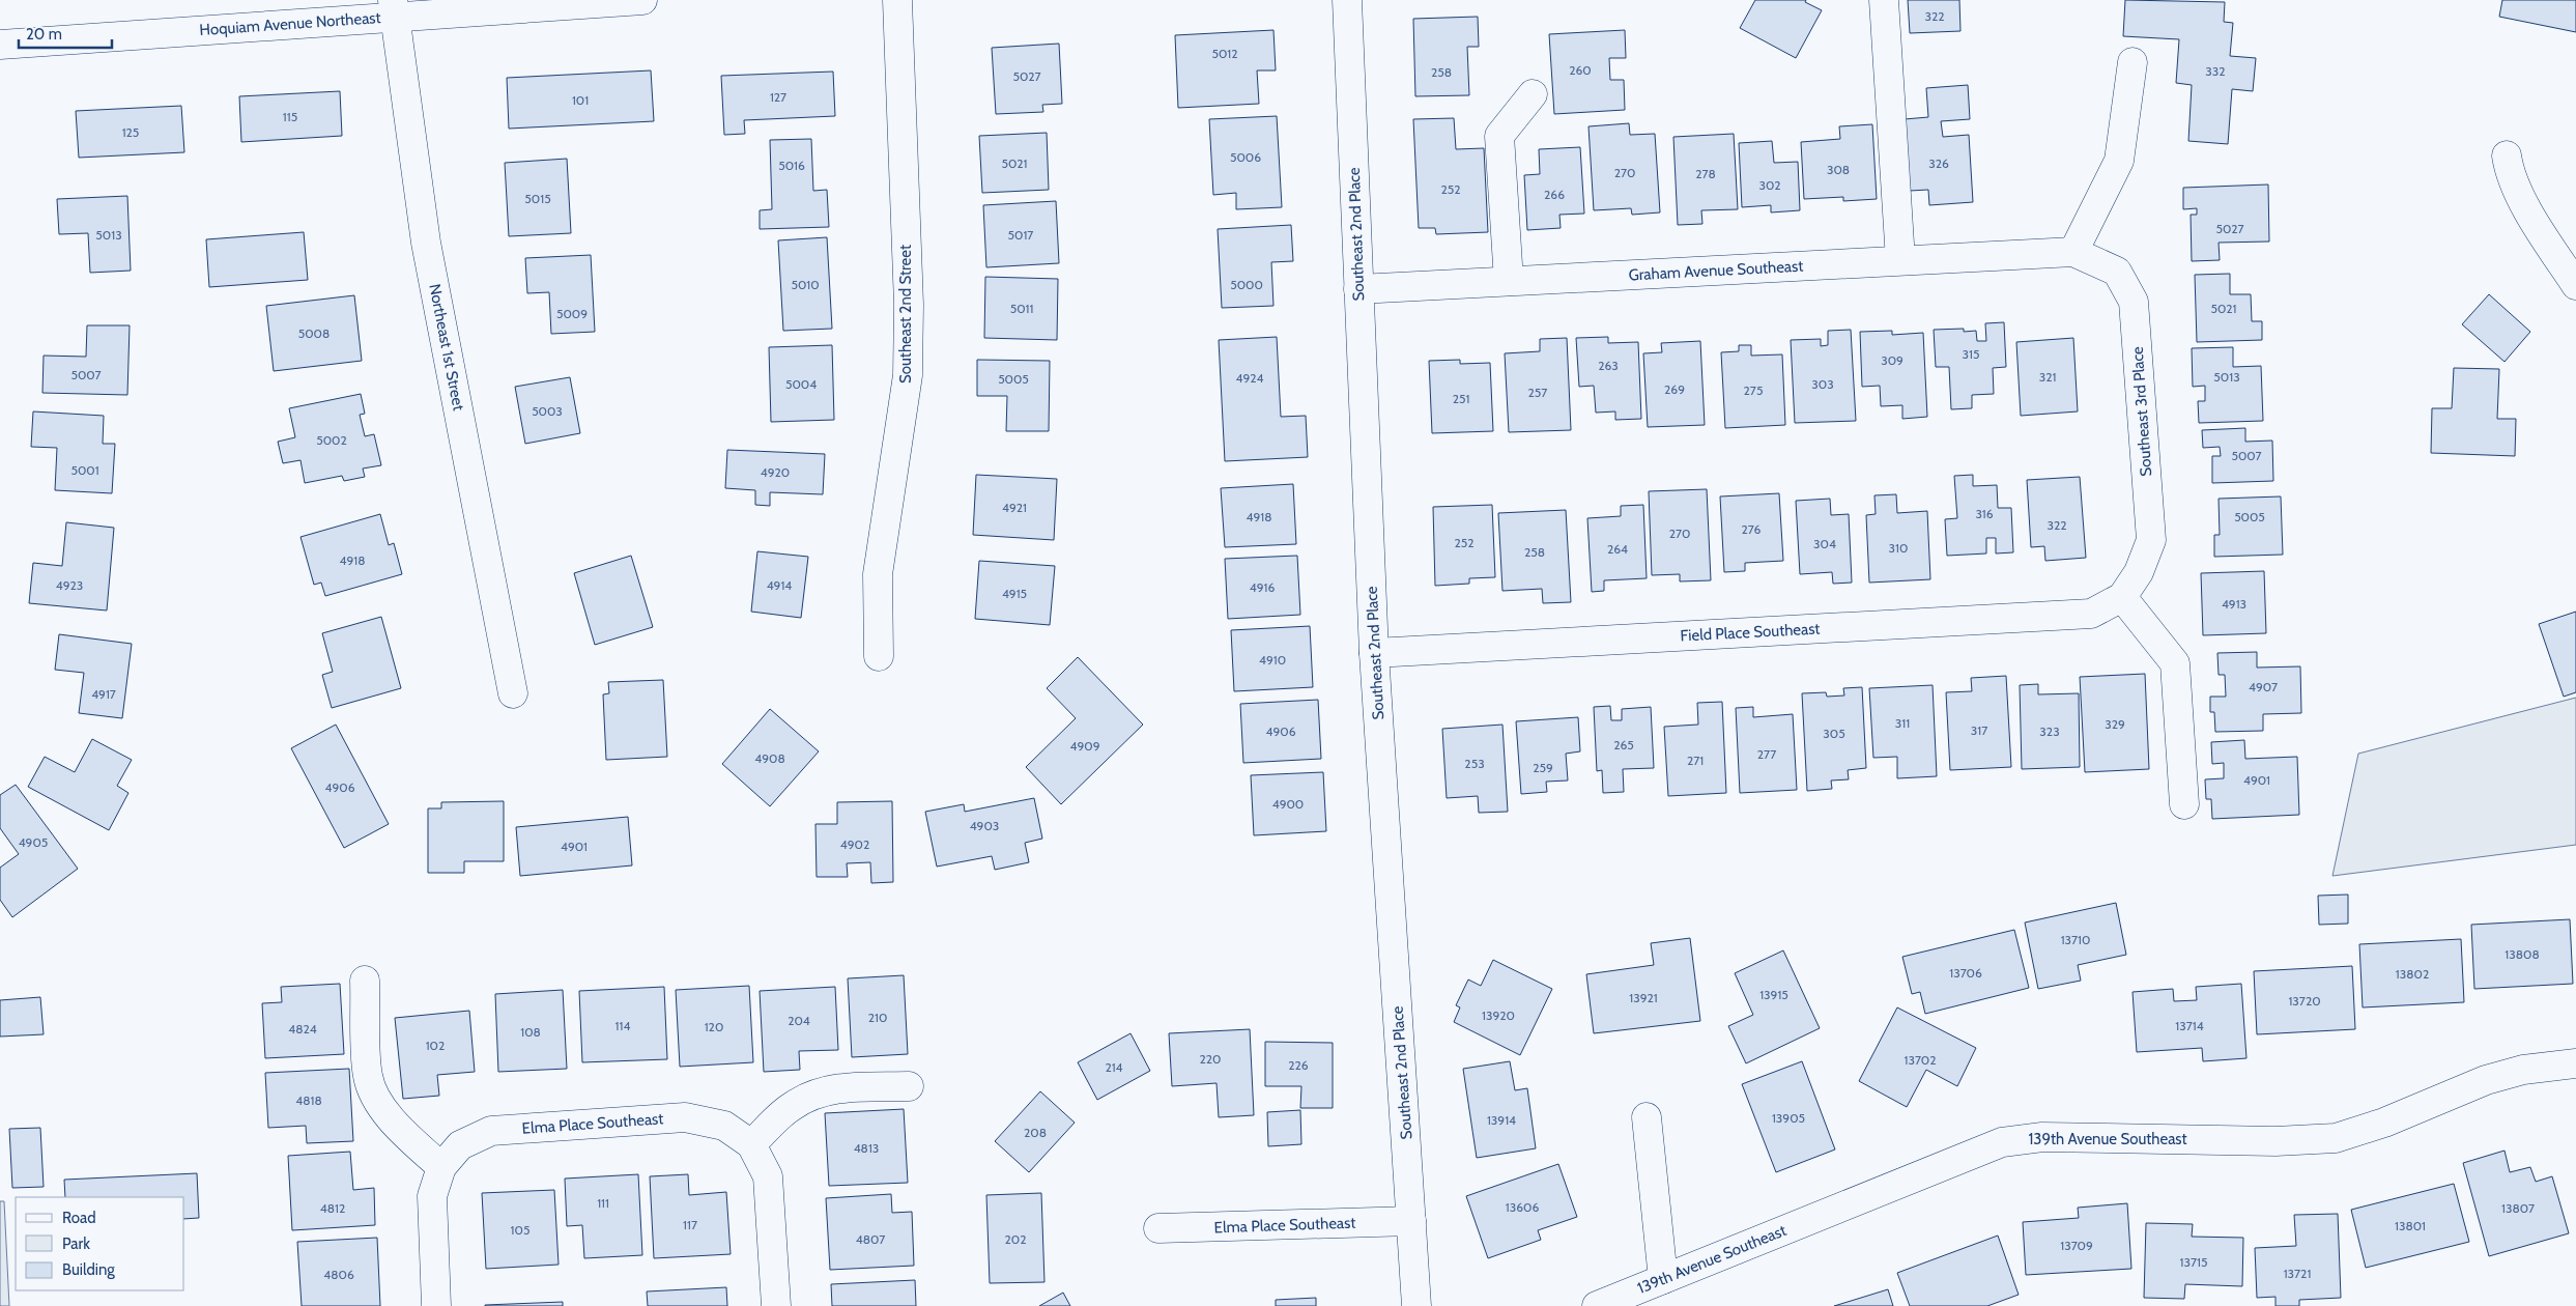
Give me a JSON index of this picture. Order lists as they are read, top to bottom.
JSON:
{
  "streets": {
    "street": [
      "Hoquiam Avenue Northeast",
      "Southeast 2nd Place",
      "Graham Avenue Southeast",
      "Southeast 2nd Street",
      "Northeast 1st Street",
      "Southeast 3rd Place",
      "Field Place Southeast",
      "Elma Place Southeast",
      "139th Avenue Southeast"
    ]
  },
  "crossings": [
    ["Hoquiam Avenue Northeast", "Northeast 1st Street"],
    ["Southeast 2nd Place", "Graham Avenue Southeast"],
    ["Southeast 2nd Place", "Field Place Southeast"],
    ["Southeast 2nd Place", "Elma Place Southeast"],
    ["Graham Avenue Southeast", "Southeast 3rd Place"],
    ["Southeast 3rd Place", "Field Place Southeast"]
  ],
  "house_numbers": [
    "322",
    "5012",
    "260",
    "332",
    "258",
    "5027",
    "127",
    "101",
    "115",
    "125",
    "5006",
    "5021",
    "326",
    "5016",
    "308",
    "270",
    "278",
    "302",
    "252",
    "266",
    "5015",
    "5027",
    "5013",
    "5017",
    "5010",
    "5000",
    "5011",
    "5021",
    "5009",
    "5008",
    "315",
    "309",
    "263",
    "5007",
    "321",
    "5013",
    "4924",
    "5005",
    "5004",
    "303",
    "269",
    "275",
    "257",
    "251",
    "5003",
    "5002",
    "5007",
    "5001",
    "4920",
    "4921",
    "316",
    "4918",
    "5005",
    "322",
    "276",
    "270",
    "252",
    "304",
    "310",
    "264",
    "258",
    "4918",
    "4923",
    "4914",
    "4916",
    "4915",
    "4913",
    "4910",
    "4907",
    "4917",
    "311",
    "329",
    "317",
    "4906",
    "323",
    "305",
    "265",
    "4909",
    "277",
    "4908",
    "271",
    "253",
    "259",
    "4901",
    "4906",
    "4900",
    "4903",
    "4905",
    "4902",
    "4901",
    "13710",
    "13808",
    "13706",
    "13802",
    "13915",
    "13921",
    "13720",
    "13920",
    "210",
    "204",
    "114",
    "13714",
    "120",
    "4824",
    "108",
    "102",
    "220",
    "13702",
    "226",
    "214",
    "4818",
    "13905",
    "13914",
    "208",
    "4813",
    "111",
    "13606",
    "4812",
    "13807",
    "117",
    "13801",
    "105",
    "4807",
    "202",
    "13709",
    "13715",
    "13721",
    "4806"
  ],
  "legend": ["Road", "Park", "Building"],
  "scale_bar": "20 m"
}
